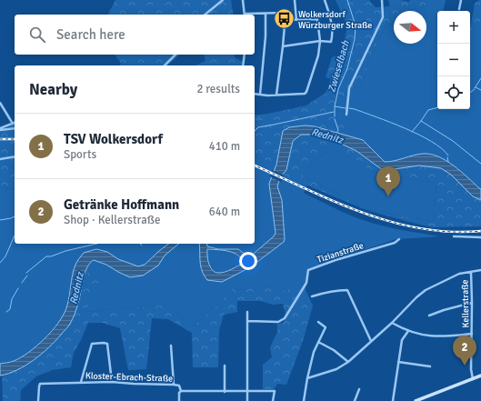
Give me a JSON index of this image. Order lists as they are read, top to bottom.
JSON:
{
  "streets": {
    "street": ["Tizianstraße", "Kellerstraße", "Kloster-Ebrach-Straße"]
  },
  "water": ["Zwieselbach", "Rednitz"],
  "places": {
    "bus stop": ["Wolkersdorf Würzburger Straße"]
  },
  "north": "right",
  "page": {
    "map_buttons": ["+", "−"],
    "search": "Search here",
    "heading": ["Nearby", "2 results"],
    "list": [
      {
        "mark": "1",
        "name": "TSV Wolkersdorf",
        "note": "Sports",
        "value": "410 m"
      },
      {
        "mark": "2",
        "name": "Getränke Hoffmann",
        "note": "Shop · Kellerstraße",
        "value": "640 m"
      }
    ],
    "pins": ["1", "2"]
  }
}
